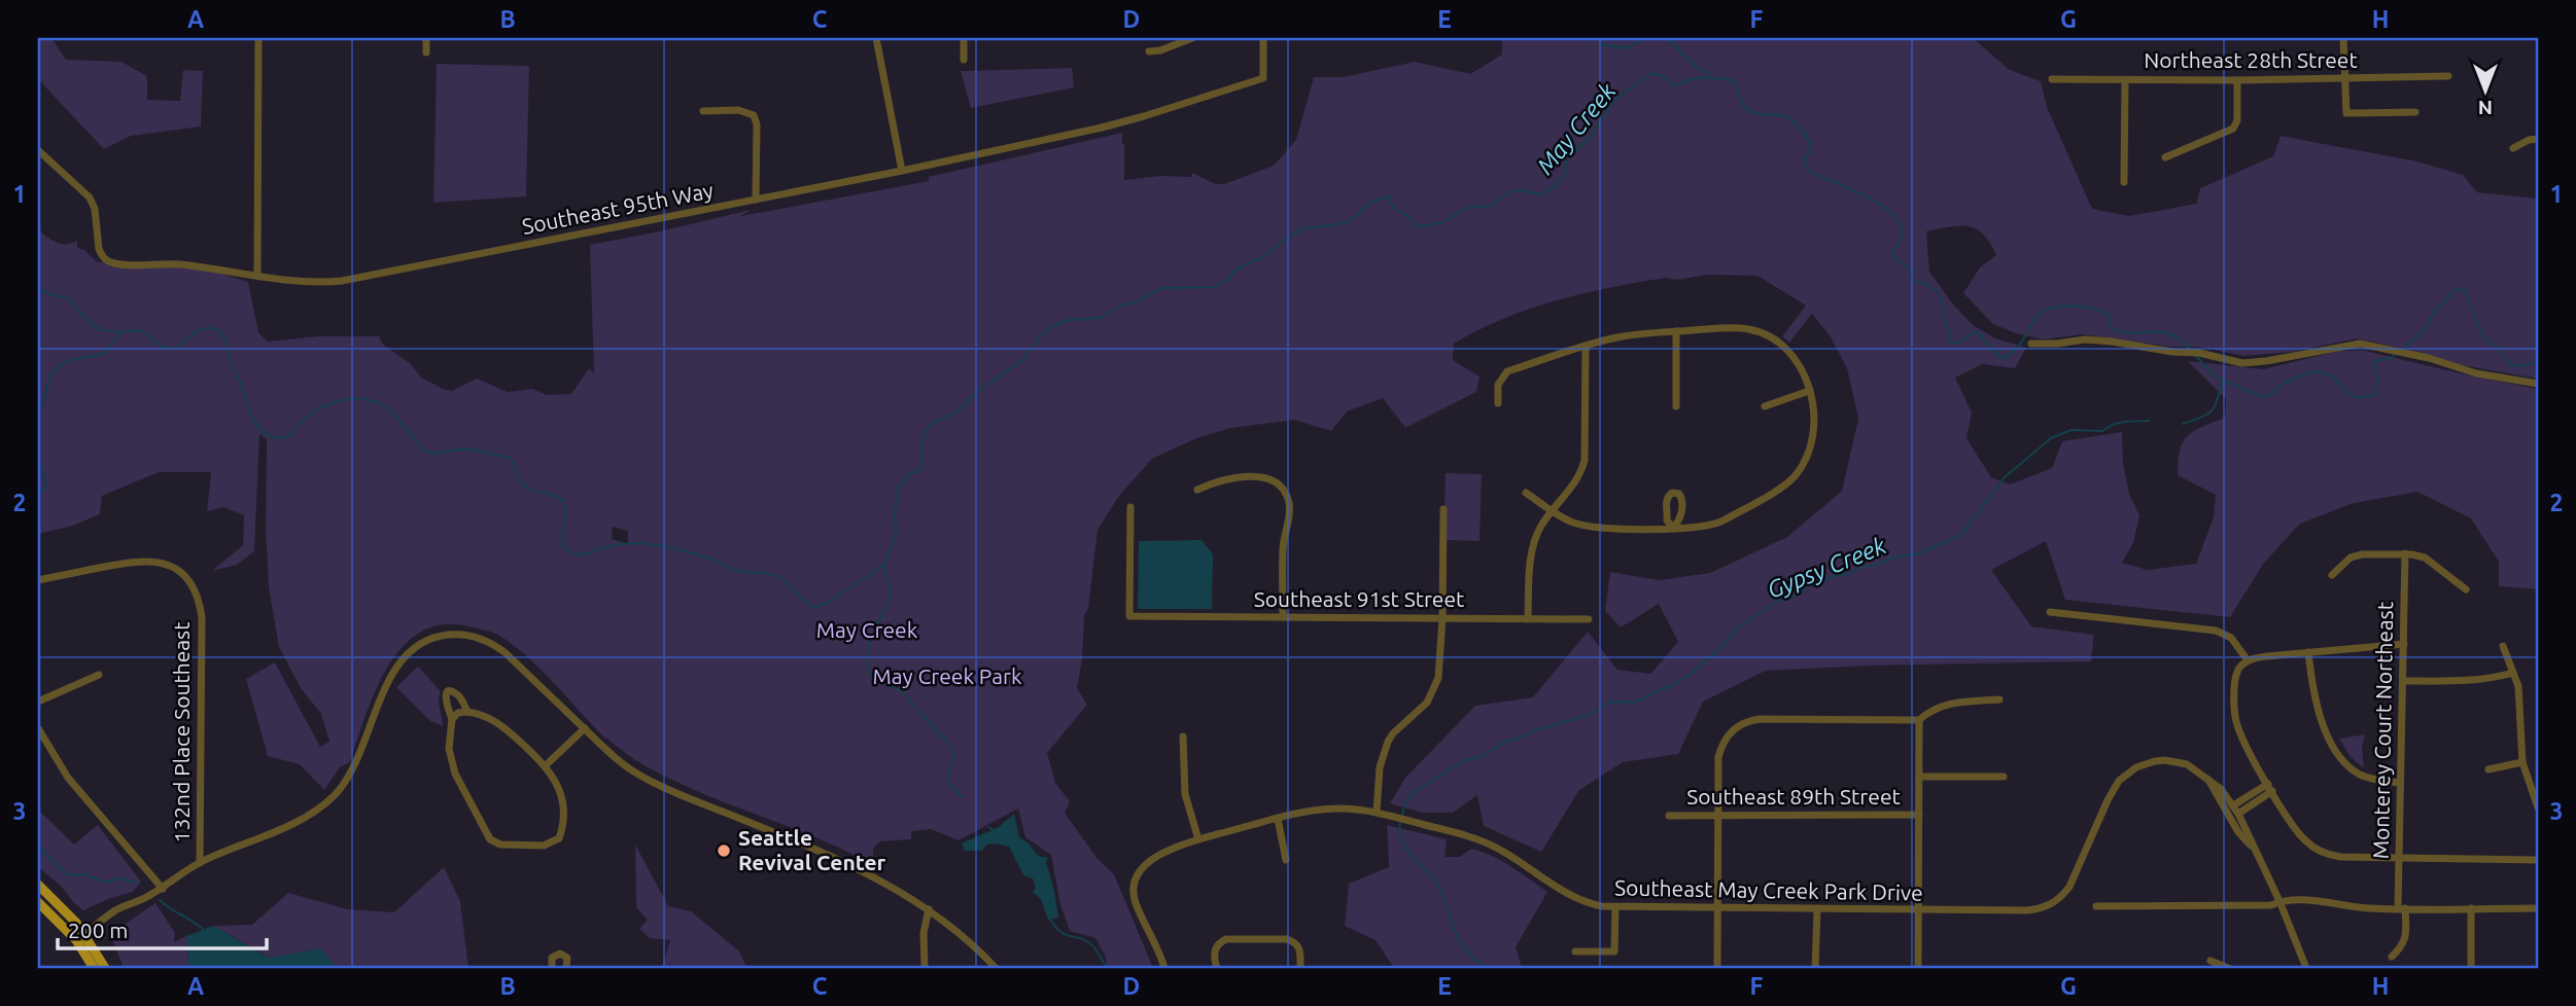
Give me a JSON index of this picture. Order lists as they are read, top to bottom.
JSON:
{
  "streets": {
    "street": [
      "Northeast 28th Street",
      "Southeast 95th Way",
      "Southeast 91st Street",
      "Monterey Court Northeast",
      "132nd Place Southeast",
      "Southeast 89th Street",
      "Southeast May Creek Park Drive"
    ]
  },
  "water": ["May Creek", "Gypsy Creek"],
  "parks": ["May Creek", "May Creek Park"],
  "places": ["Seattle Revival Center"],
  "scale_bar": "200 m",
  "north": "bottom",
  "grid": {
    "columns": [
      "A",
      "B",
      "C",
      "D",
      "E",
      "F",
      "G",
      "H"
    ],
    "rows": ["1", "2", "3"]
  }
}
